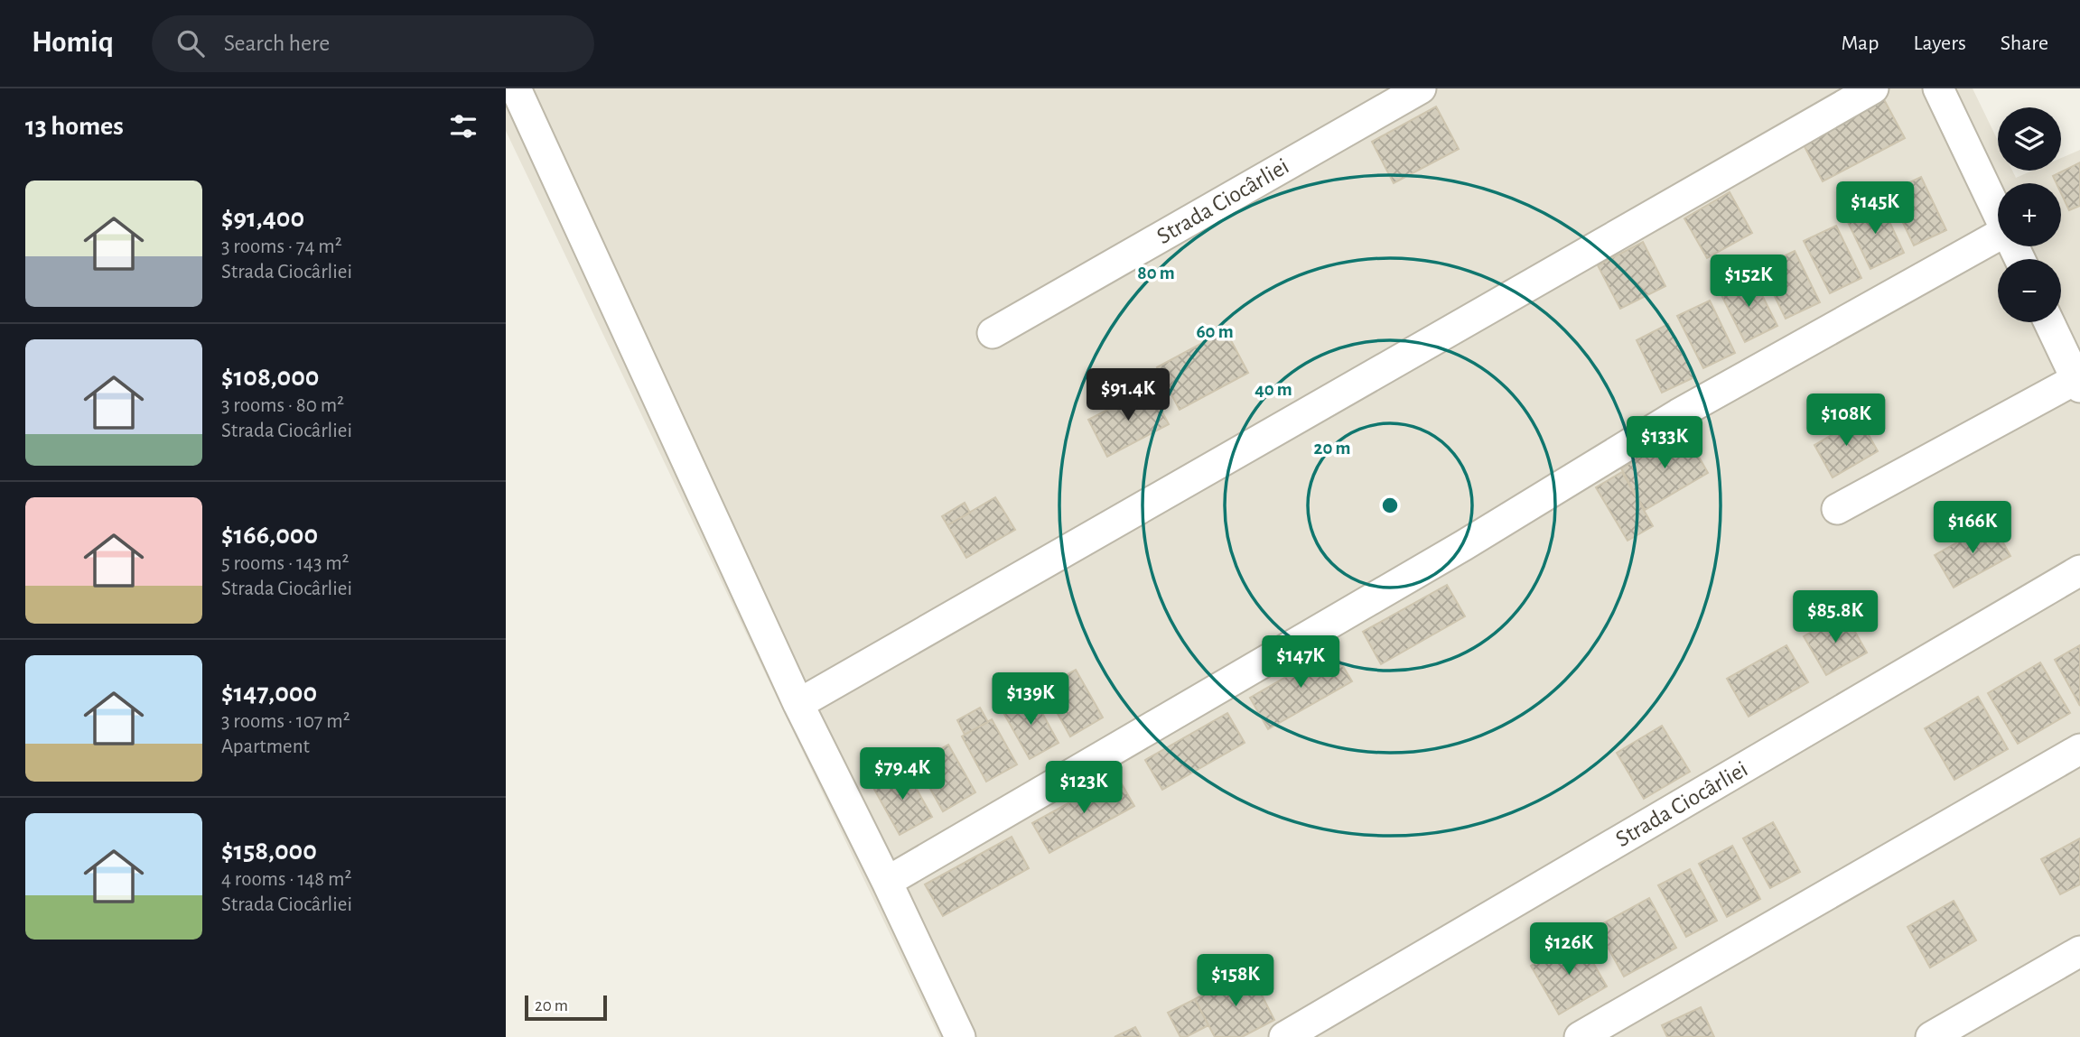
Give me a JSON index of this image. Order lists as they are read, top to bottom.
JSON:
{
  "streets": {
    "street": ["Strada Ciocârliei"]
  },
  "scale_bar": "20 m",
  "page": {
    "header": "Homiq",
    "search": "Search here",
    "nav": ["Map", "Layers", "Share"],
    "heading": "13 homes",
    "map_buttons": ["+", "−"],
    "list": [
      {
        "name": "$91,400",
        "note": "3 rooms · 74 m² · Strada Ciocârliei"
      },
      {
        "name": "$108,000",
        "note": "3 rooms · 80 m² · Strada Ciocârliei"
      },
      {
        "name": "$166,000",
        "note": "5 rooms · 143 m² · Strada Ciocârliei"
      },
      {
        "name": "$147,000",
        "note": "3 rooms · 107 m² · Apartment"
      },
      {
        "name": "$158,000",
        "note": "4 rooms · 148 m² · Strada Ciocârliei"
      }
    ],
    "price": [
      "$145K",
      "$152K",
      "$91.4K",
      "$108K",
      "$133K",
      "$166K",
      "$85.8K",
      "$147K",
      "$139K",
      "$79.4K",
      "$123K",
      "$126K",
      "$158K"
    ],
    "scale": "20 m"
  },
  "rings": [
    "80 m",
    "60 m",
    "40 m",
    "20 m"
  ]
}
